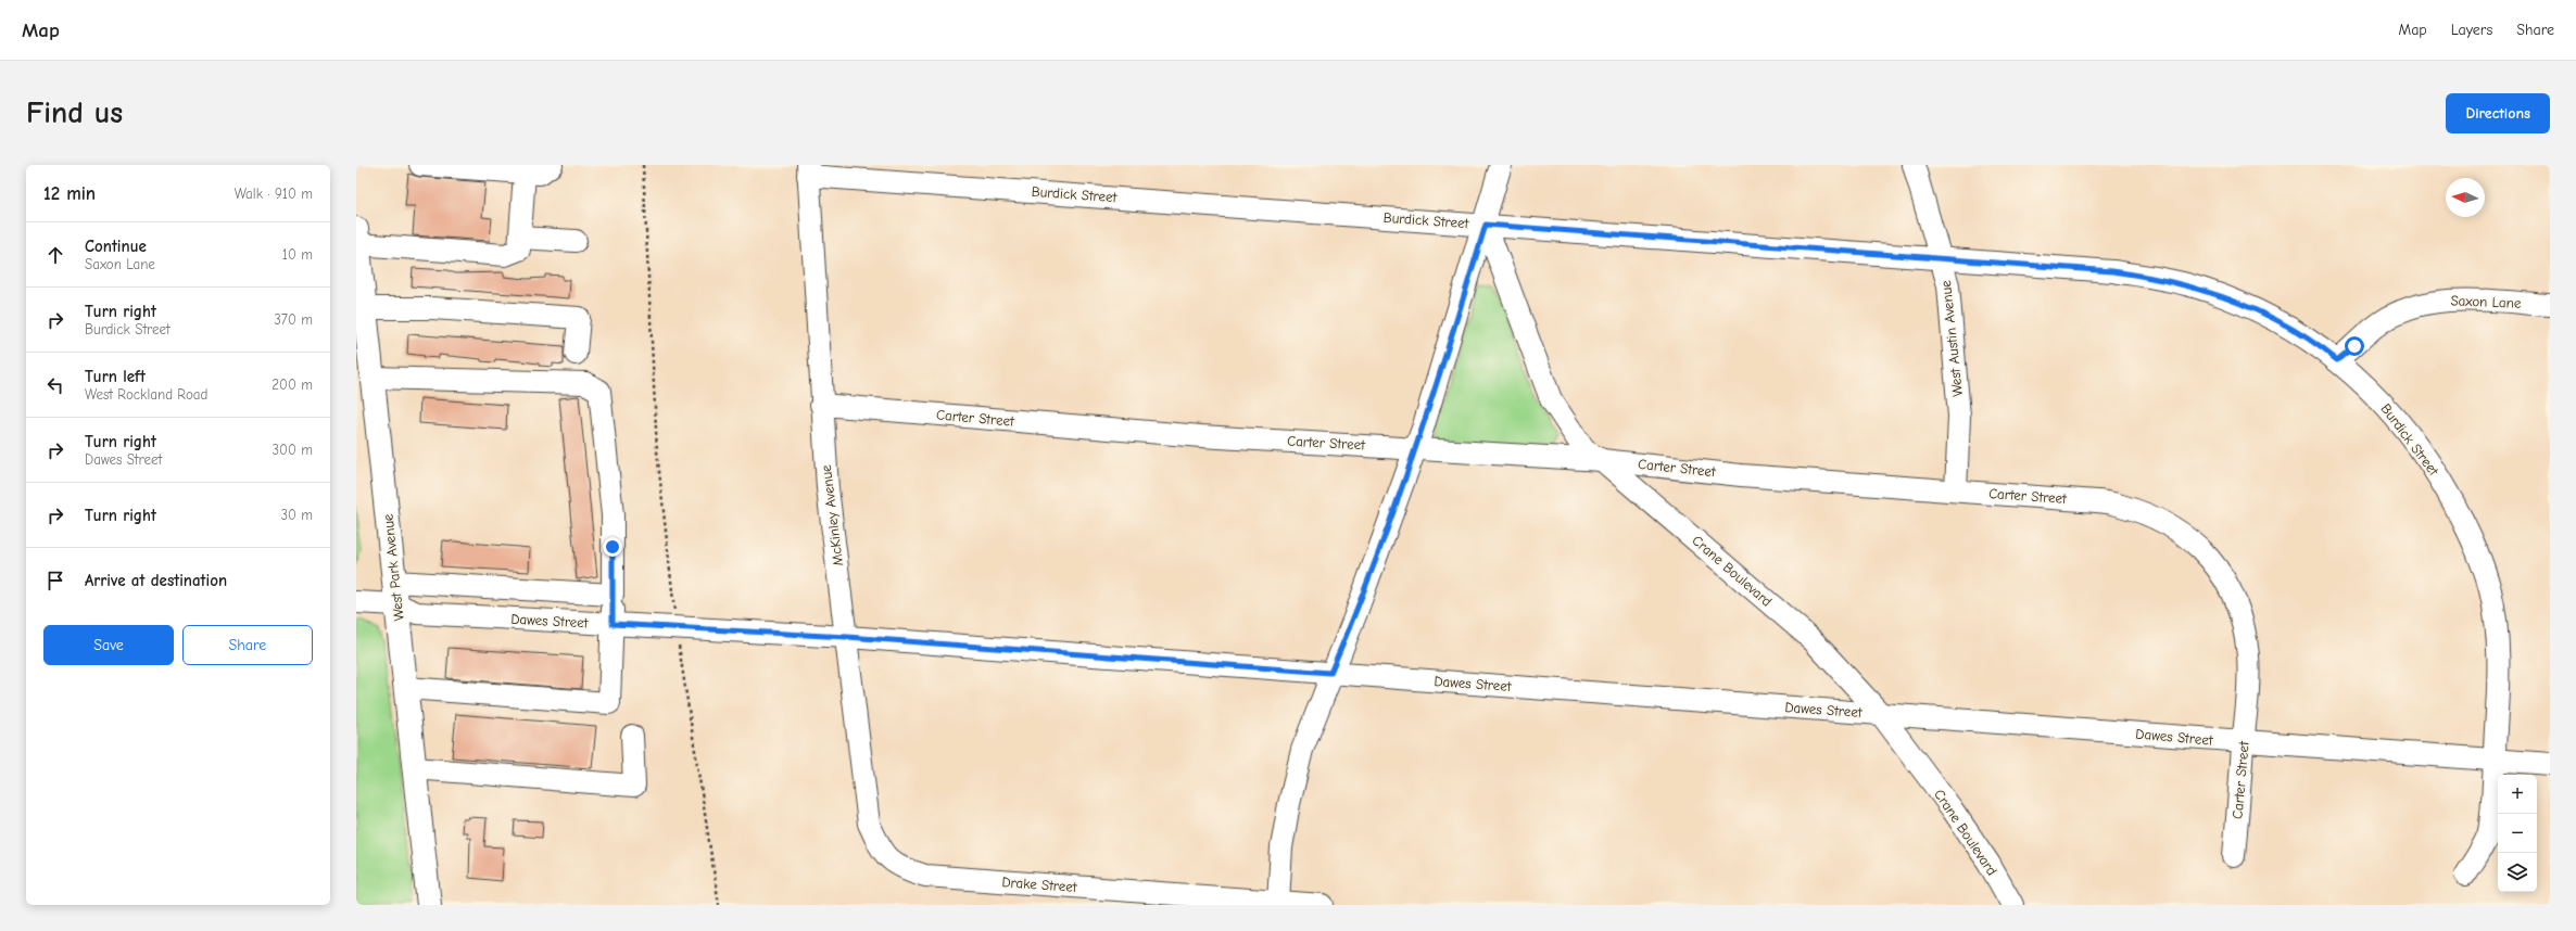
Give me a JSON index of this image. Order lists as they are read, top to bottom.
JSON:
{
  "streets": {
    "main road": ["West Park Avenue"],
    "street": [
      "Burdick Street",
      "Saxon Lane",
      "West Austin Avenue",
      "Carter Street",
      "McKinley Avenue",
      "Crane Boulevard",
      "Dawes Street",
      "Drake Street"
    ]
  },
  "crossings": [
    ["Burdick Street", "Saxon Lane"],
    ["Burdick Street", "West Austin Avenue"],
    ["Burdick Street", "McKinley Avenue"],
    ["Burdick Street", "Crane Boulevard"],
    ["Burdick Street", "Dawes Street"],
    ["West Austin Avenue", "Carter Street"],
    ["Carter Street", "McKinley Avenue"],
    ["Carter Street", "Crane Boulevard"],
    ["Carter Street", "Dawes Street"],
    ["McKinley Avenue", "Dawes Street"],
    ["McKinley Avenue", "Drake Street"],
    ["West Park Avenue", "Dawes Street"],
    ["Crane Boulevard", "Dawes Street"]
  ],
  "north": "left",
  "page": {
    "header": "Map",
    "nav": ["Map", "Layers", "Share"],
    "buttons": [
      "Directions",
      ["Save", "Share"]
    ],
    "title": "Find us",
    "heading": ["12 min", "Walk · 910 m"],
    "list": [
      ["Continue", "Saxon Lane", "10 m"],
      ["Turn right", "Burdick Street", "370 m"],
      ["Turn left", "West Rockland Road", "200 m"],
      ["Turn right", "Dawes Street", "300 m"],
      ["Turn right", "30 m"],
      "Arrive at destination"
    ],
    "map_buttons": ["+", "−"]
  }
}
